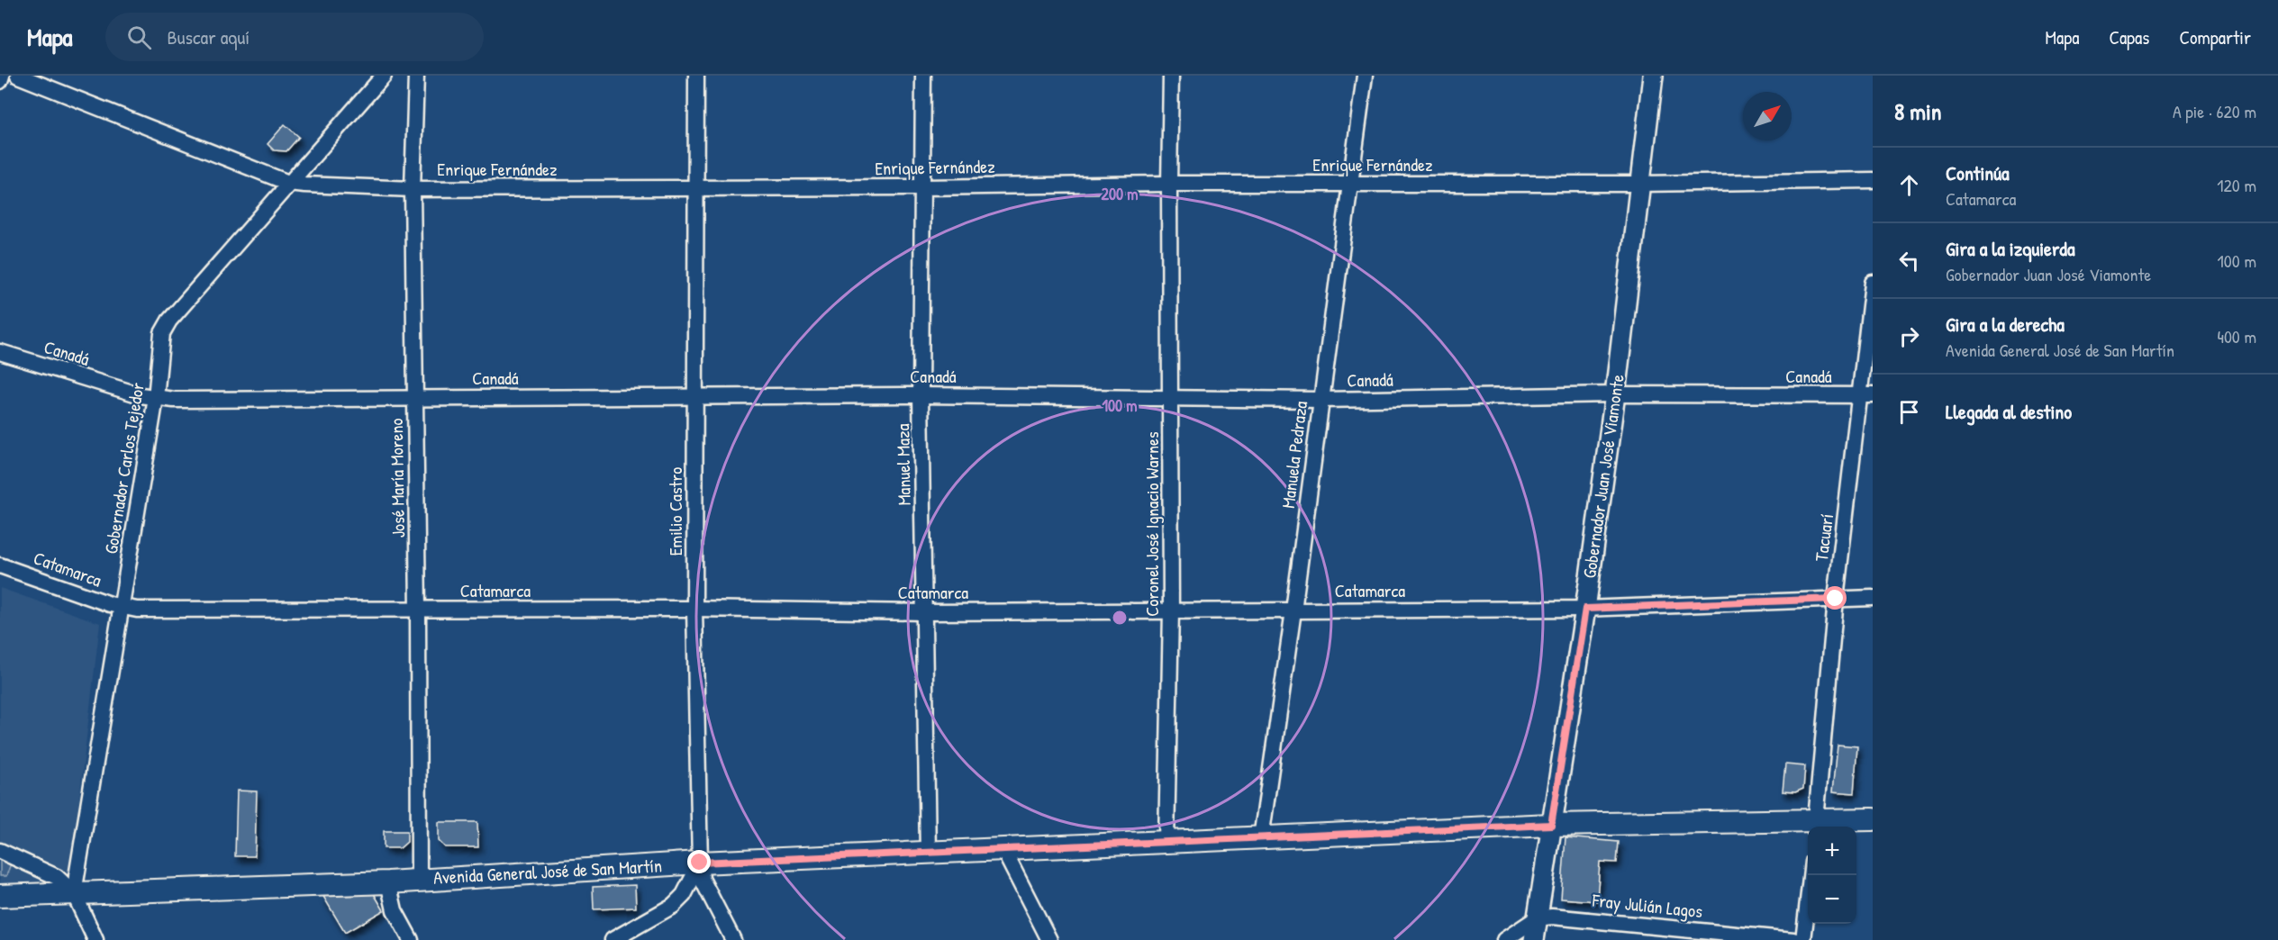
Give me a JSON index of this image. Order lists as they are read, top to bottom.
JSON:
{
  "streets": {
    "main road": ["Avenida General José de San Martín"],
    "street": [
      "Enrique Fernández",
      "Canadá",
      "Manuela Pedraza",
      "Manuel Maza",
      "Gobernador Carlos Tejedor",
      "Gobernador Juan José Viamonte",
      "José María Moreno",
      "Emilio Castro",
      "Coronel José Ignacio Warnes",
      "Tacuarí",
      "Catamarca",
      "Fray Julián Lagos"
    ]
  },
  "crossings": [
    ["Enrique Fernández", "Manuela Pedraza"],
    ["Enrique Fernández", "Manuel Maza"],
    ["Enrique Fernández", "Gobernador Carlos Tejedor"],
    ["Enrique Fernández", "Gobernador Juan José Viamonte"],
    ["Enrique Fernández", "José María Moreno"],
    ["Enrique Fernández", "Emilio Castro"],
    ["Enrique Fernández", "Coronel José Ignacio Warnes"],
    ["Canadá", "Manuela Pedraza"],
    ["Canadá", "Manuel Maza"],
    ["Canadá", "Gobernador Carlos Tejedor"],
    ["Canadá", "Gobernador Juan José Viamonte"],
    ["Canadá", "José María Moreno"],
    ["Canadá", "Emilio Castro"],
    ["Canadá", "Coronel José Ignacio Warnes"],
    ["Canadá", "Tacuarí"],
    ["Manuela Pedraza", "Catamarca"],
    ["Manuela Pedraza", "Avenida General José de San Martín"],
    ["Manuel Maza", "Catamarca"],
    ["Manuel Maza", "Avenida General José de San Martín"],
    ["Gobernador Carlos Tejedor", "Catamarca"],
    ["Gobernador Carlos Tejedor", "Avenida General José de San Martín"],
    ["Gobernador Juan José Viamonte", "Catamarca"],
    ["Gobernador Juan José Viamonte", "Avenida General José de San Martín"],
    ["Gobernador Juan José Viamonte", "Fray Julián Lagos"],
    ["José María Moreno", "Catamarca"],
    ["José María Moreno", "Avenida General José de San Martín"],
    ["Emilio Castro", "Catamarca"],
    ["Emilio Castro", "Avenida General José de San Martín"],
    ["Coronel José Ignacio Warnes", "Catamarca"],
    ["Coronel José Ignacio Warnes", "Avenida General José de San Martín"],
    ["Tacuarí", "Catamarca"],
    ["Tacuarí", "Avenida General José de San Martín"]
  ],
  "north": "top right",
  "page": {
    "header": "Mapa",
    "search": "Buscar aquí",
    "nav": ["Mapa", "Capas", "Compartir"],
    "heading": ["8 min", "A pie · 620 m"],
    "list": [
      ["Continúa", "Catamarca", "120 m"],
      ["Gira a la izquierda", "Gobernador Juan José Viamonte", "100 m"],
      ["Gira a la derecha", "Avenida General José de San Martín", "400 m"],
      "Llegada al destino"
    ],
    "map_buttons": ["+", "−"]
  },
  "rings": ["200 m", "100 m"]
}
